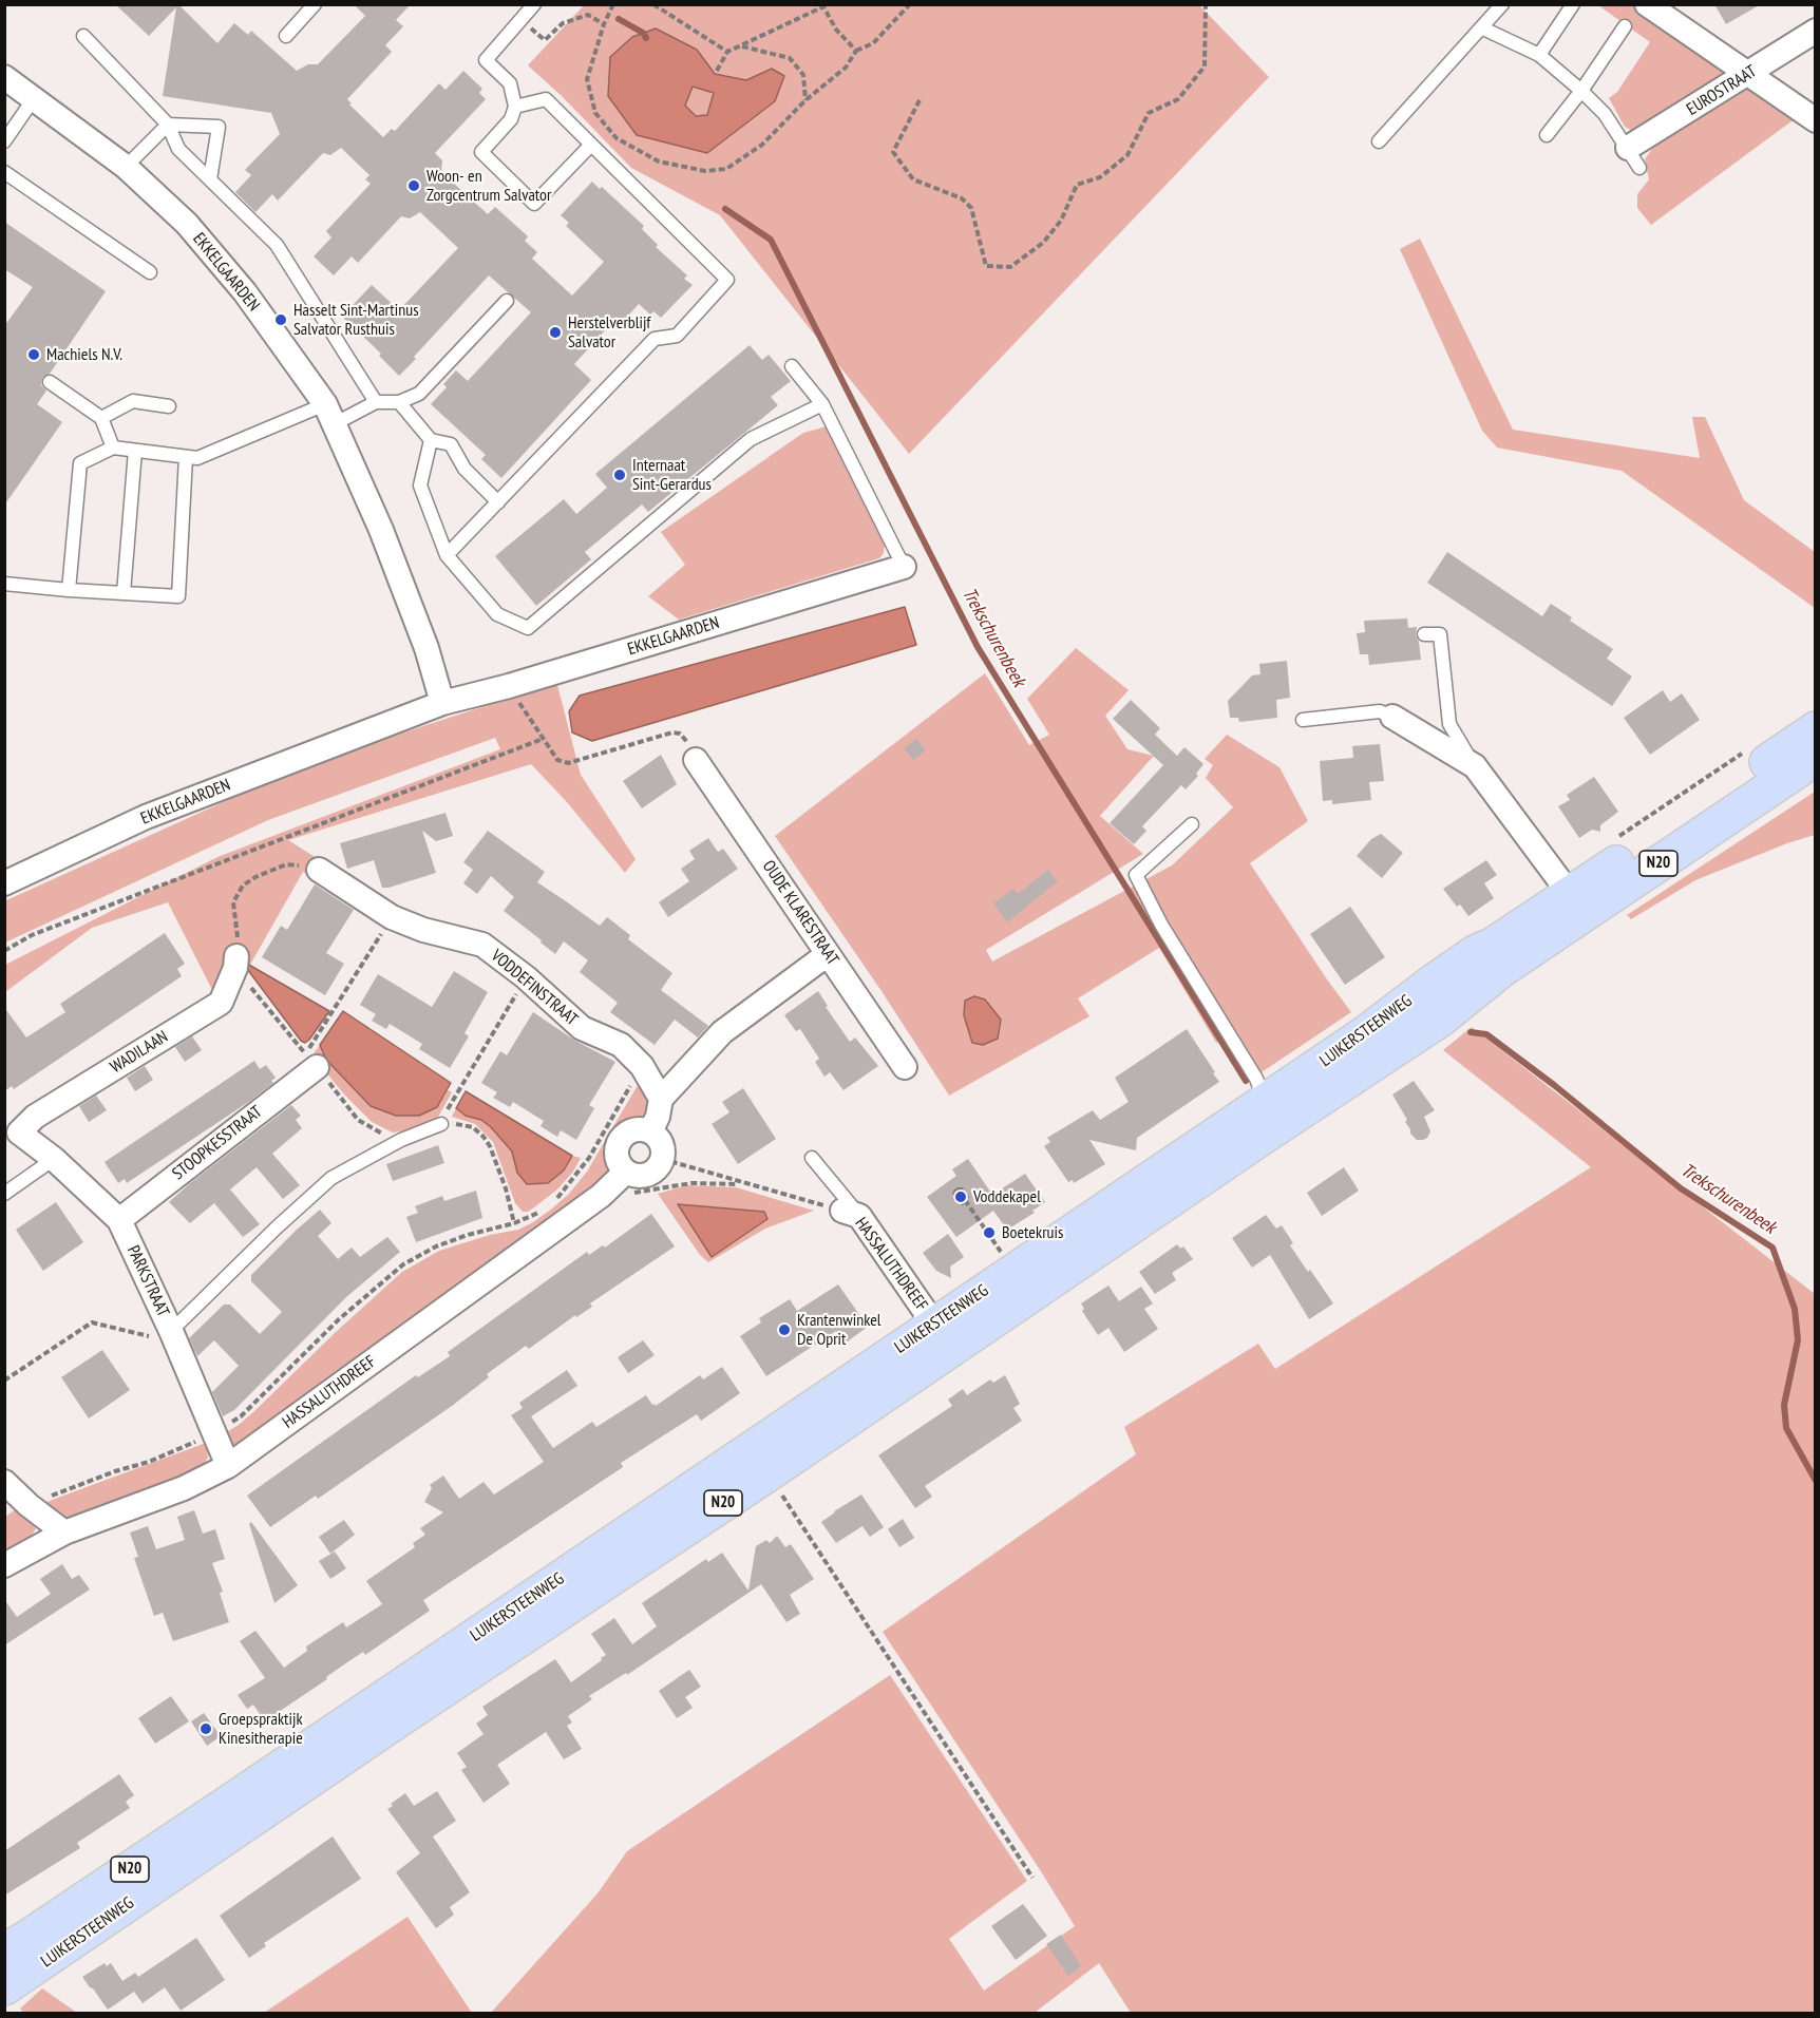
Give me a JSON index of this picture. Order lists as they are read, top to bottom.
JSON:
{
  "streets": {
    "main road": ["N20", "LUIKERSTEENWEG"],
    "street": [
      "EUROSTRAAT",
      "EKKELGAARDEN",
      "OUDE KLARESTRAAT",
      "VODDEFINSTRAAT",
      "WADILAAN",
      "STOOPKESSTRAAT",
      "HASSALUTHDREEF",
      "PARKSTRAAT"
    ]
  },
  "crossings": [
    ["LUIKERSTEENWEG", "HASSALUTHDREEF"],
    ["WADILAAN", "PARKSTRAAT"],
    ["STOOPKESSTRAAT", "PARKSTRAAT"],
    ["HASSALUTHDREEF", "PARKSTRAAT"]
  ],
  "water": ["Trekschurenbeek"],
  "places": [
    "Woon- en Zorgcentrum Salvator",
    "Hasselt Sint-Martinus Salvator Rusthuis",
    "Herstelverblijf Salvator",
    "Machiels N.V.",
    "Internaat Sint-Gerardus",
    "Voddekapel",
    "Boetekruis",
    "Krantenwinkel De Oprit",
    "Groepspraktijk Kinesitherapie"
  ]
}
